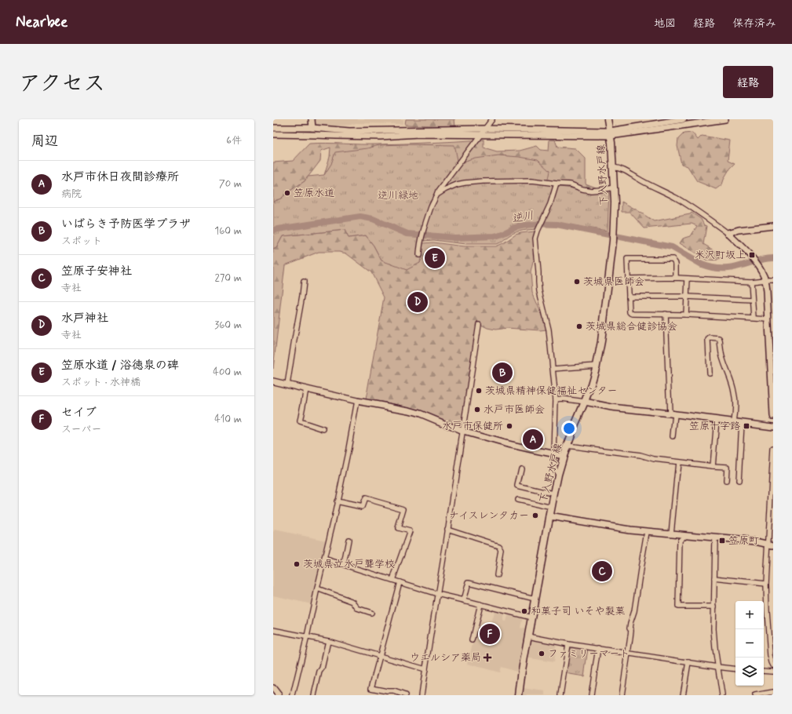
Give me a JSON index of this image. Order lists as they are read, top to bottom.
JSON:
{
  "streets": {
    "main road": ["下入野水戸線"]
  },
  "water": ["逆川"],
  "parks": ["逆川緑地"],
  "places": {
    "other": [
      "笠原水道",
      "茨城県医師会",
      "茨城県総合健診協会",
      "茨城県精神保健福祉センター",
      "水戸市医師会",
      "水戸市保健所",
      "ナイスレンタカー",
      "茨城県立水戸聾学校",
      "和菓子司 いそや製菓",
      "ファミリーマート"
    ],
    "transit": ["米沢町坂上", "笠原十字路", "笠原町"],
    "health": ["ウエルシア薬局"]
  },
  "page": {
    "header": "Nearbee",
    "nav": ["地図", "経路", "保存済み"],
    "title": "アクセス",
    "buttons": "経路",
    "heading": ["周辺", "6件"],
    "list": [
      {
        "mark": "A",
        "name": "水戸市休日夜間診療所",
        "note": "病院",
        "value": "70 m"
      },
      {
        "mark": "B",
        "name": "いばらき予防医学プラザ",
        "note": "スポット",
        "value": "160 m"
      },
      {
        "mark": "C",
        "name": "笠原子安神社",
        "note": "寺社",
        "value": "270 m"
      },
      {
        "mark": "D",
        "name": "水戸神社",
        "note": "寺社",
        "value": "360 m"
      },
      {
        "mark": "E",
        "name": "笠原水道 / 浴徳泉の碑",
        "note": "スポット · 水神橋",
        "value": "400 m"
      },
      {
        "mark": "F",
        "name": "セイブ",
        "note": "スーパー",
        "value": "410 m"
      }
    ],
    "pins": [
      "E",
      "D",
      "B",
      "A",
      "C",
      "F"
    ],
    "map_buttons": ["+", "−"]
  }
}
